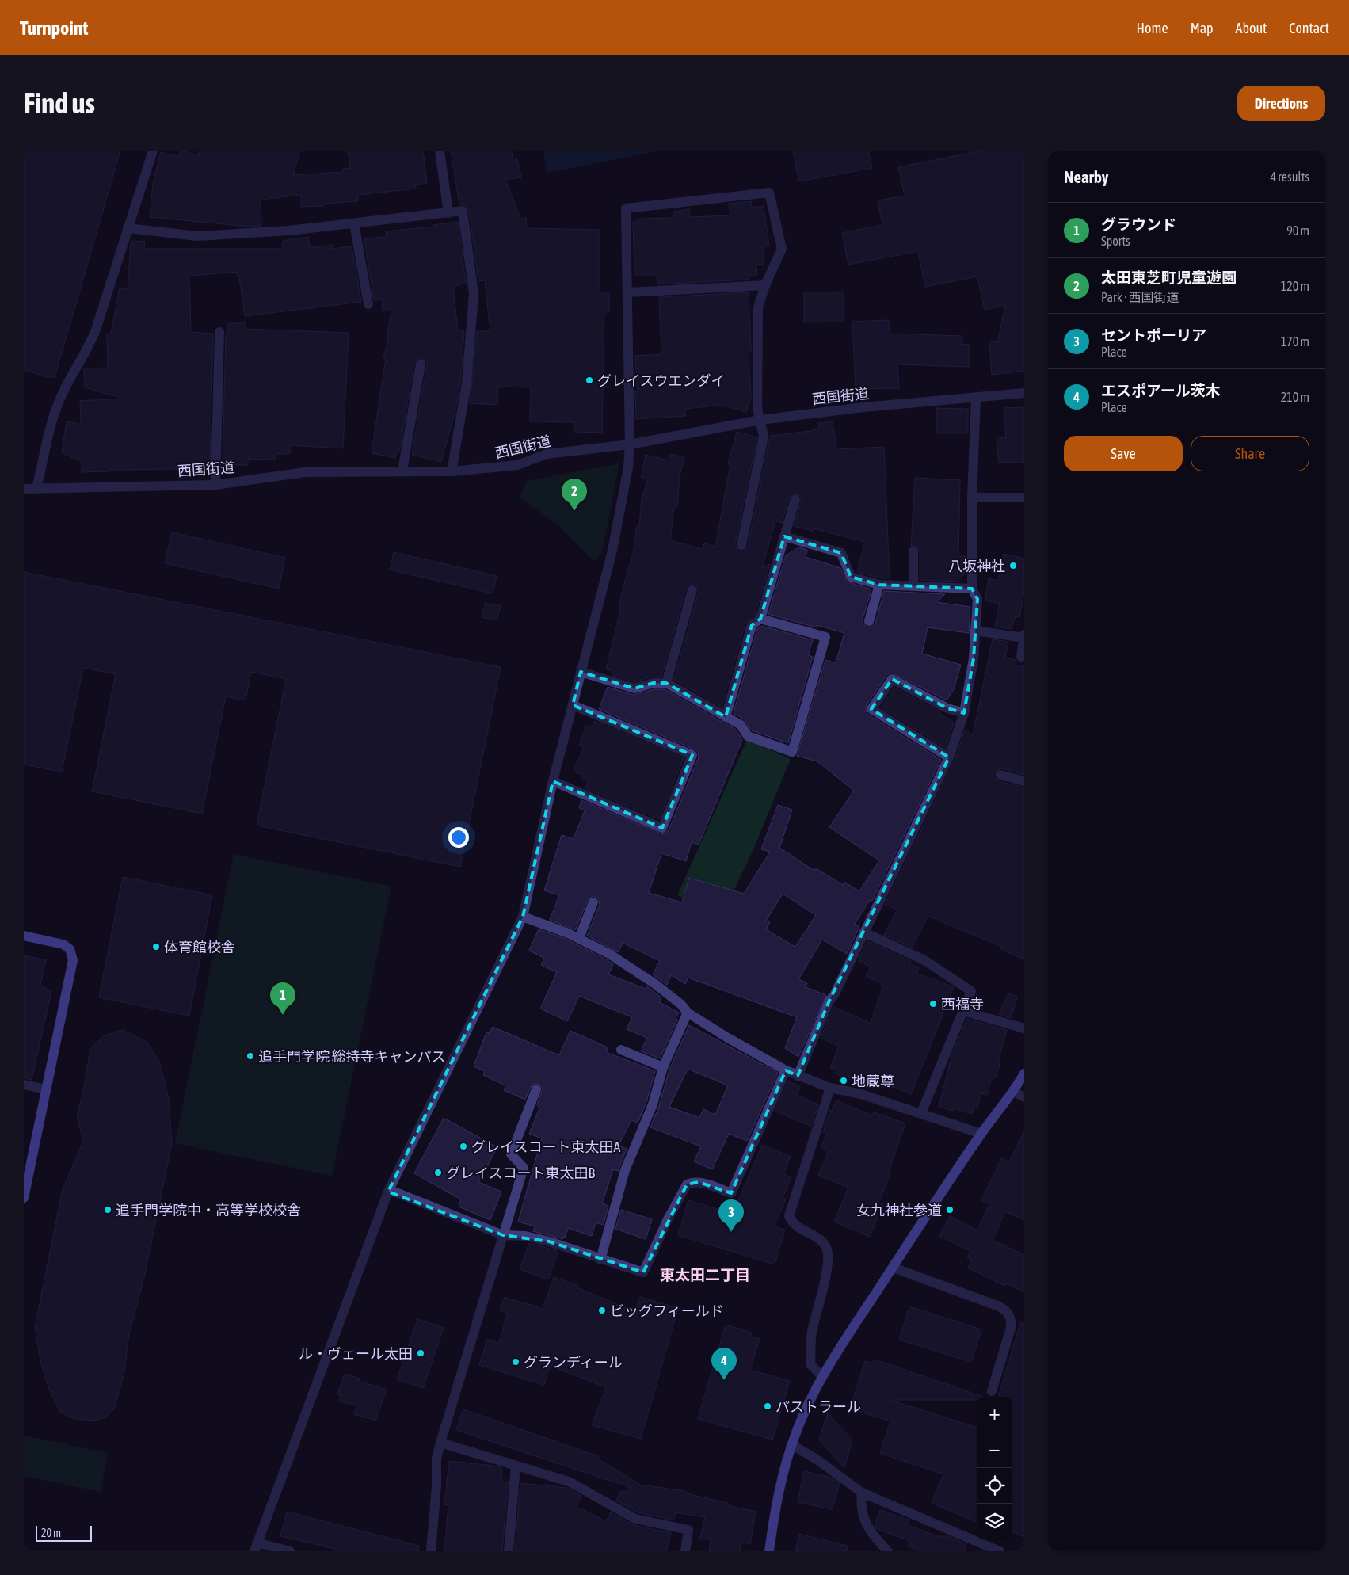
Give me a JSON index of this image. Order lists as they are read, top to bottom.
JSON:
{
  "streets": {
    "street": ["西国街道"]
  },
  "districts": ["東太田二丁目"],
  "places": [
    "グレイスウエンダイ",
    "八坂神社",
    "体育館校舎",
    "西福寺",
    "追手門学院 総持寺キャンパス",
    "地蔵尊",
    "グレイスコート東太田A",
    "グレイスコート東太田B",
    "追手門学院中・高等学校校舎",
    "女九神社参道",
    "ビッグフィールド",
    "ル・ヴェール太田",
    "グランディール",
    "パストラール"
  ],
  "scale_bar": "20 m",
  "page": {
    "header": "Turnpoint",
    "nav": [
      "Home",
      "Map",
      "About",
      "Contact"
    ],
    "buttons": [
      "Directions",
      ["Save", "Share"]
    ],
    "title": "Find us",
    "heading": ["Nearby", "4 results"],
    "list": [
      {
        "mark": "1",
        "name": "グラウンド",
        "note": "Sports",
        "value": "90 m"
      },
      {
        "mark": "2",
        "name": "太田東芝町児童遊園",
        "note": "Park · 西国街道",
        "value": "120 m"
      },
      {
        "mark": "3",
        "name": "セントポーリア",
        "note": "Place",
        "value": "170 m"
      },
      {
        "mark": "4",
        "name": "エスポアール茨木",
        "note": "Place",
        "value": "210 m"
      }
    ],
    "pins": [
      "2",
      "1",
      "3",
      "4"
    ],
    "map_buttons": ["+", "−"],
    "scale": "20 m"
  }
}
